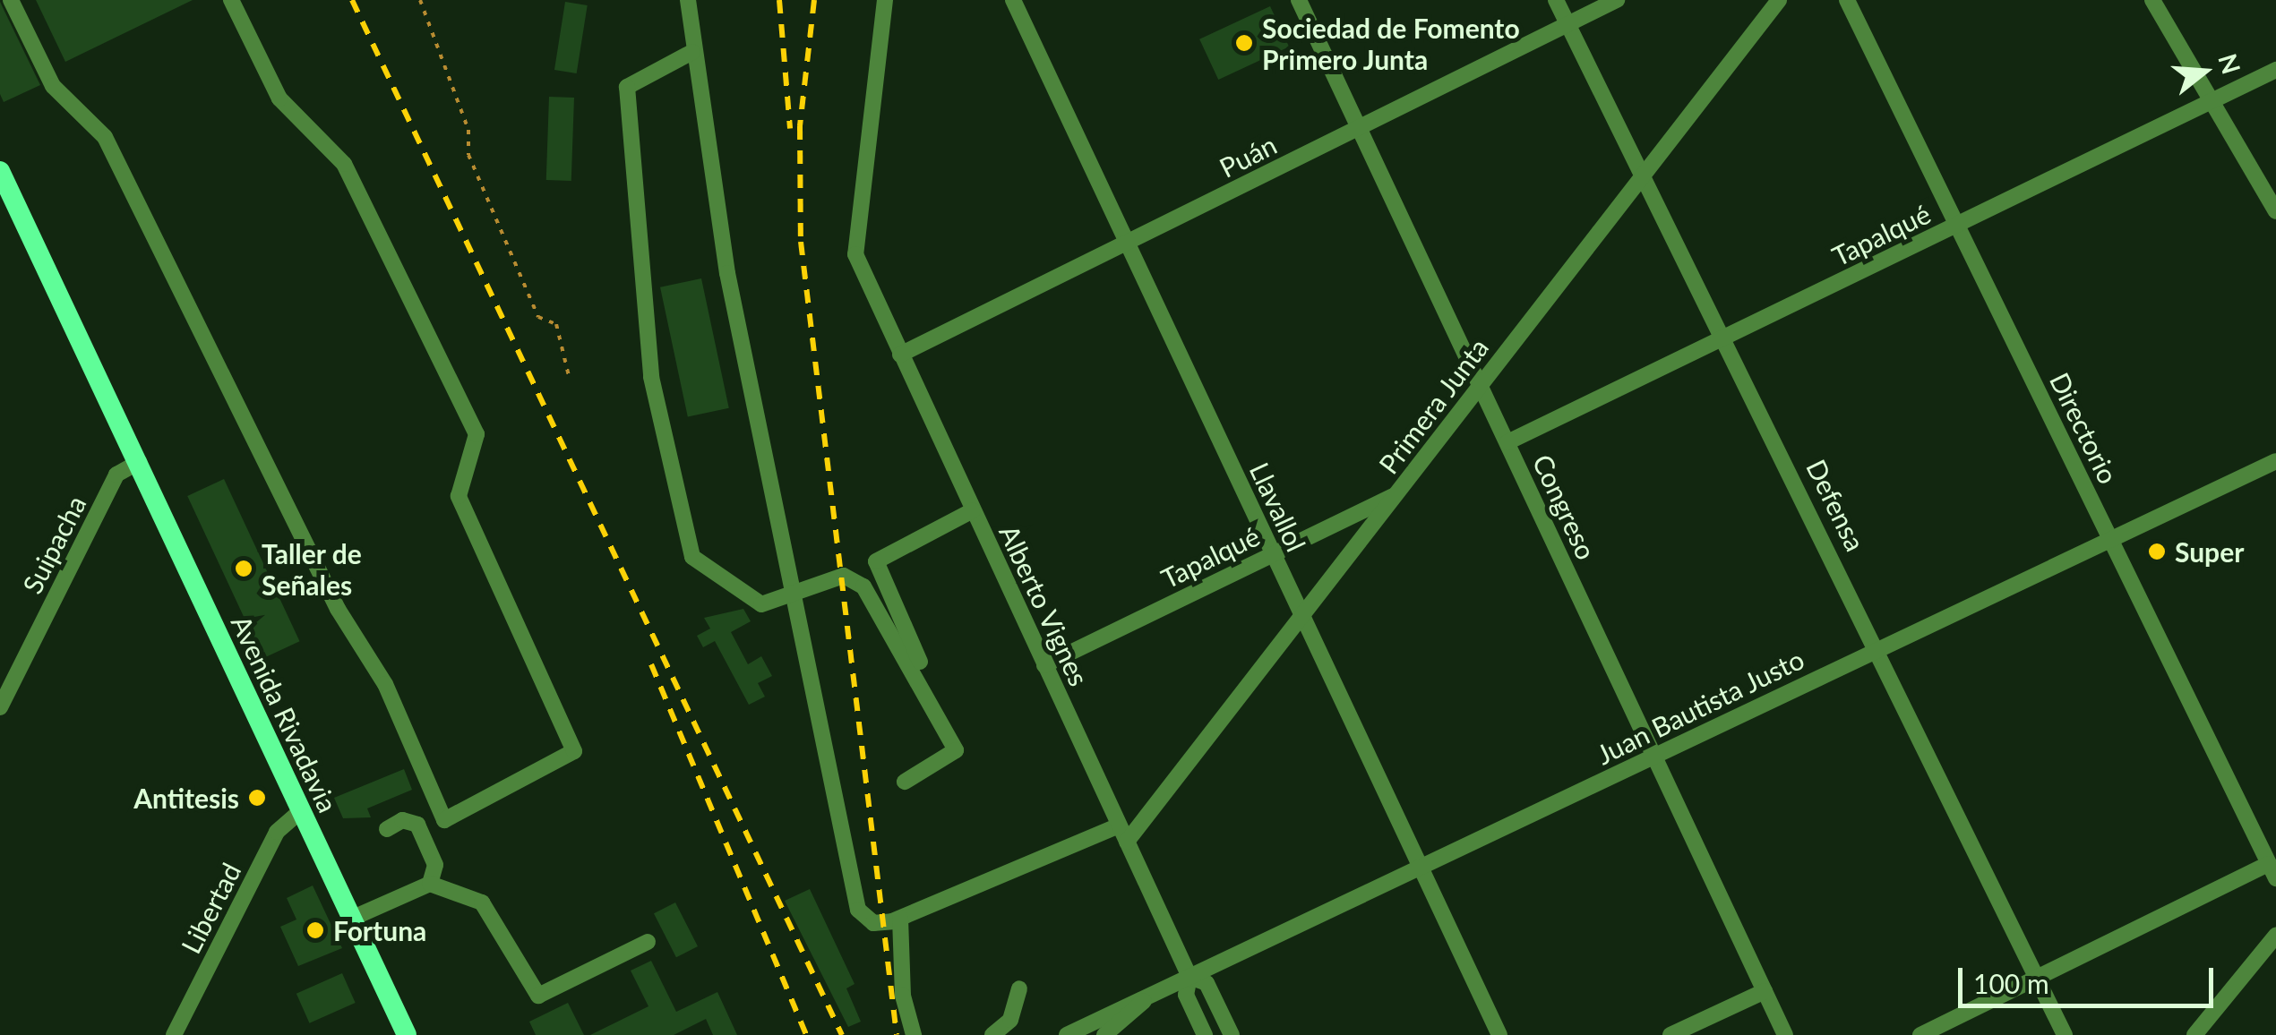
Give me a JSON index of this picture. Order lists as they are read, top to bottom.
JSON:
{
  "streets": {
    "main road": ["Avenida Rivadavia"],
    "street": [
      "Puán",
      "Tapalqué",
      "Primera Junta",
      "Directorio",
      "Defensa",
      "Llavallol",
      "Congreso",
      "Suipacha",
      "Alberto Vignes",
      "Juan Bautista Justo",
      "Libertad"
    ]
  },
  "crossings": [
    ["Puán", "Defensa"],
    ["Puán", "Llavallol"],
    ["Puán", "Congreso"],
    ["Puán", "Alberto Vignes"],
    ["Tapalqué", "Primera Junta"],
    ["Tapalqué", "Directorio"],
    ["Tapalqué", "Defensa"],
    ["Tapalqué", "Llavallol"],
    ["Tapalqué", "Congreso"],
    ["Tapalqué", "Alberto Vignes"],
    ["Primera Junta", "Defensa"],
    ["Primera Junta", "Llavallol"],
    ["Primera Junta", "Congreso"],
    ["Primera Junta", "Alberto Vignes"],
    ["Directorio", "Juan Bautista Justo"],
    ["Defensa", "Juan Bautista Justo"],
    ["Llavallol", "Juan Bautista Justo"],
    ["Congreso", "Juan Bautista Justo"],
    ["Suipacha", "Avenida Rivadavia"],
    ["Alberto Vignes", "Juan Bautista Justo"],
    ["Avenida Rivadavia", "Libertad"]
  ],
  "places": [
    "Sociedad de Fomento Primero Junta",
    "Super",
    "Taller de Señales",
    "Antitesis",
    "Fortuna"
  ],
  "scale_bar": "100 m",
  "north": "right"
}
